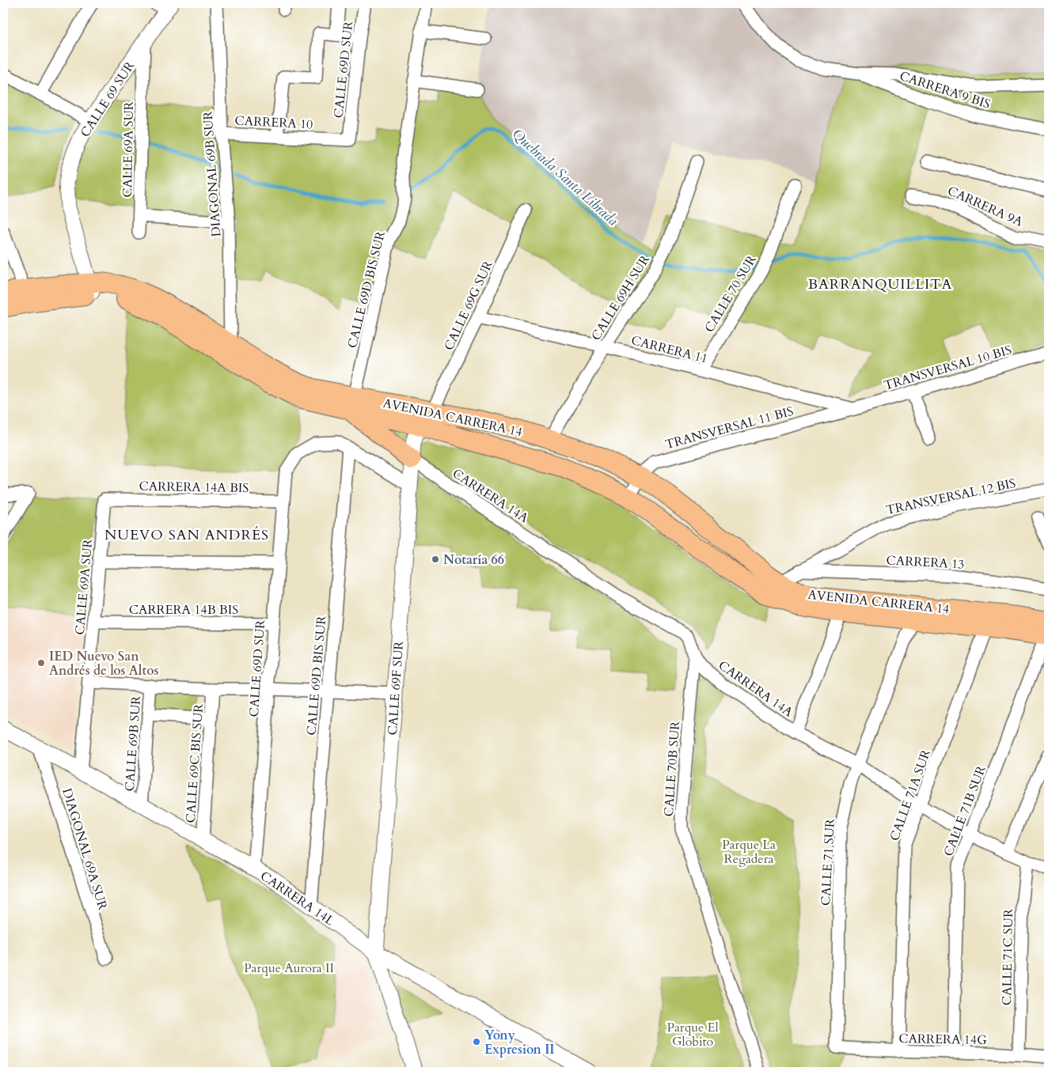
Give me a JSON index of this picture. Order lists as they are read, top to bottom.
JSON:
{
  "streets": {
    "main road": ["AVENIDA CARRERA 14"],
    "street": [
      "CALLE 69D SUR",
      "CARRERA 9 BIS",
      "CALLE 69 SUR",
      "CARRERA 10",
      "CALLE 69A SUR",
      "DIAGONAL 69B SUR",
      "CARRERA 9A",
      "CALLE 69D BIS SUR",
      "CALLE 70 SUR",
      "CALLE 69H SUR",
      "CALLE 69G SUR",
      "CARRERA 11",
      "TRANSVERSAL 10 BIS",
      "TRANSVERSAL 11 BIS",
      "CARRERA 14A BIS",
      "CARRERA 14A",
      "TRANSVERSAL 12 BIS",
      "CARRERA 13",
      "CARRERA 14B BIS",
      "CALLE 69F SUR",
      "CALLE 69B SUR",
      "CALLE 69C BIS SUR",
      "CALLE 70B SUR",
      "CALLE 71A SUR",
      "CALLE 71B SUR",
      "DIAGONAL 69A SUR",
      "CALLE 71 SUR",
      "CARRERA 14L",
      "CALLE 71C SUR",
      "CARRERA 14G"
    ]
  },
  "crossings": [
    ["CALLE 69D SUR", "CARRERA 10"],
    ["CALLE 69D SUR", "CALLE 69D BIS SUR"],
    ["CALLE 69D SUR", "CARRERA 14A BIS"],
    ["CALLE 69D SUR", "CARRERA 14B BIS"],
    ["CALLE 69D SUR", "CARRERA 14L"],
    ["CALLE 69 SUR", "CALLE 69A SUR"],
    ["CALLE 69 SUR", "AVENIDA CARRERA 14"],
    ["CARRERA 10", "DIAGONAL 69B SUR"],
    ["CALLE 69A SUR", "CARRERA 14A BIS"],
    ["CALLE 69A SUR", "CARRERA 14B BIS"],
    ["CALLE 69A SUR", "CARRERA 14L"],
    ["DIAGONAL 69B SUR", "AVENIDA CARRERA 14"],
    ["CALLE 69D BIS SUR", "AVENIDA CARRERA 14"],
    ["CALLE 69D BIS SUR", "CARRERA 14L"],
    ["CALLE 70 SUR", "CARRERA 11"],
    ["CALLE 69H SUR", "CARRERA 11"],
    ["CALLE 69H SUR", "AVENIDA CARRERA 14"],
    ["CALLE 69G SUR", "CARRERA 11"],
    ["CALLE 69G SUR", "AVENIDA CARRERA 14"],
    ["CARRERA 11", "TRANSVERSAL 10 BIS"],
    ["CARRERA 11", "TRANSVERSAL 11 BIS"],
    ["TRANSVERSAL 10 BIS", "TRANSVERSAL 11 BIS"],
    ["AVENIDA CARRERA 14", "TRANSVERSAL 11 BIS"],
    ["AVENIDA CARRERA 14", "TRANSVERSAL 12 BIS"],
    ["AVENIDA CARRERA 14", "CALLE 69F SUR"],
    ["AVENIDA CARRERA 14", "CALLE 71A SUR"],
    ["AVENIDA CARRERA 14", "CALLE 71B SUR"],
    ["AVENIDA CARRERA 14", "CALLE 71 SUR"],
    ["CARRERA 14A", "CALLE 69F SUR"],
    ["CARRERA 14A", "CALLE 70B SUR"],
    ["CARRERA 14A", "CALLE 71A SUR"],
    ["CARRERA 14A", "CALLE 71B SUR"],
    ["CARRERA 14A", "CALLE 71 SUR"],
    ["CARRERA 14A", "CALLE 71C SUR"],
    ["TRANSVERSAL 12 BIS", "CARRERA 13"],
    ["CALLE 69F SUR", "CARRERA 14L"],
    ["CALLE 69B SUR", "CARRERA 14L"],
    ["CALLE 69C BIS SUR", "CARRERA 14L"],
    ["CALLE 71A SUR", "CARRERA 14G"],
    ["CALLE 71B SUR", "CARRERA 14G"],
    ["DIAGONAL 69A SUR", "CARRERA 14L"],
    ["CALLE 71 SUR", "CARRERA 14G"],
    ["CALLE 71C SUR", "CARRERA 14G"]
  ],
  "districts": ["BARRANQUILLITA", "NUEVO SAN ANDRÉS"],
  "water": ["Quebrada Santa Librada"],
  "parks": ["Parque La Regadera", "Parque Aurora II", "Parque El Globito"],
  "places": ["Notaría 66", "IED Nuevo San Andrés de los Altos", "Yony Expresion II"]
}
